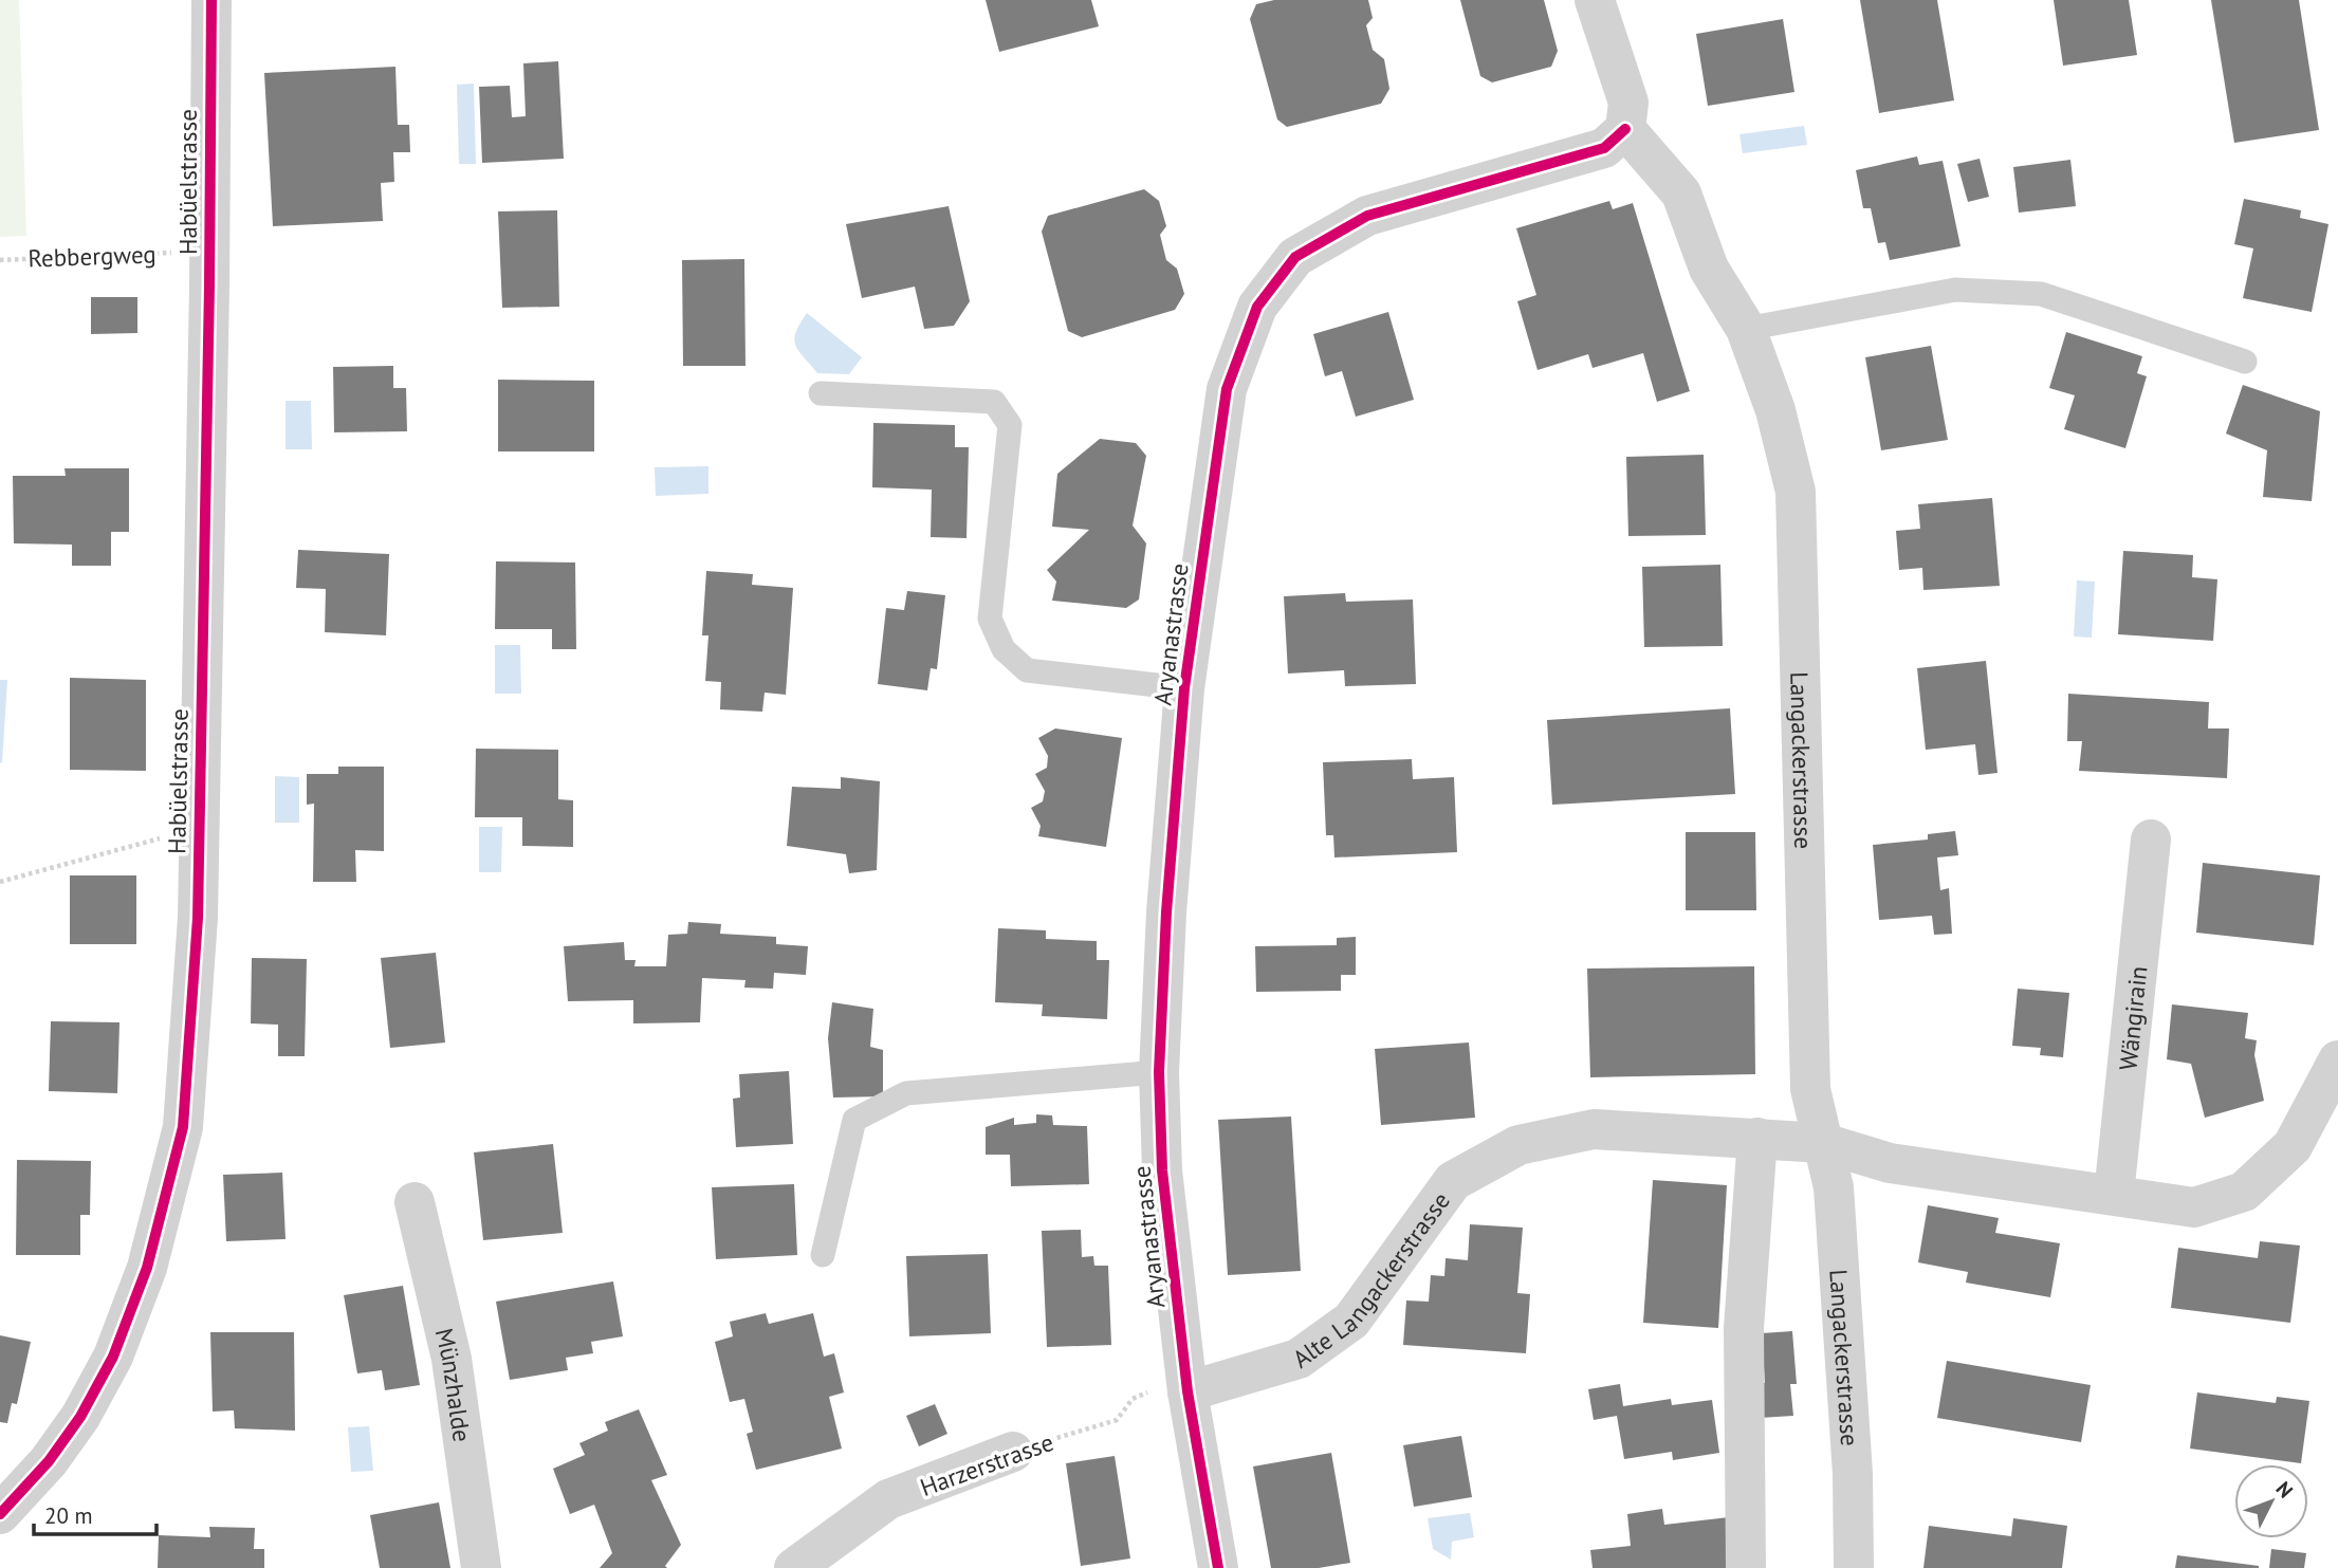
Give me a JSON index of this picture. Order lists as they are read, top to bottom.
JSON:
{
  "streets": {
    "street": [
      "Habüelstrasse",
      "Aryanastrasse",
      "Langackerstrasse",
      "Wängirain",
      "Alte Langackerstrasse",
      "Münzhalde",
      "Harzerstrasse"
    ],
    "path": ["Rebbergweg"]
  },
  "crossings": [
    ["Aryanastrasse", "Langackerstrasse"],
    ["Aryanastrasse", "Alte Langackerstrasse"],
    ["Aryanastrasse", "Harzerstrasse"],
    ["Langackerstrasse", "Alte Langackerstrasse"],
    ["Alte Langackerstrasse", "Harzerstrasse"]
  ],
  "scale_bar": "20 m",
  "north": "top right"
}
